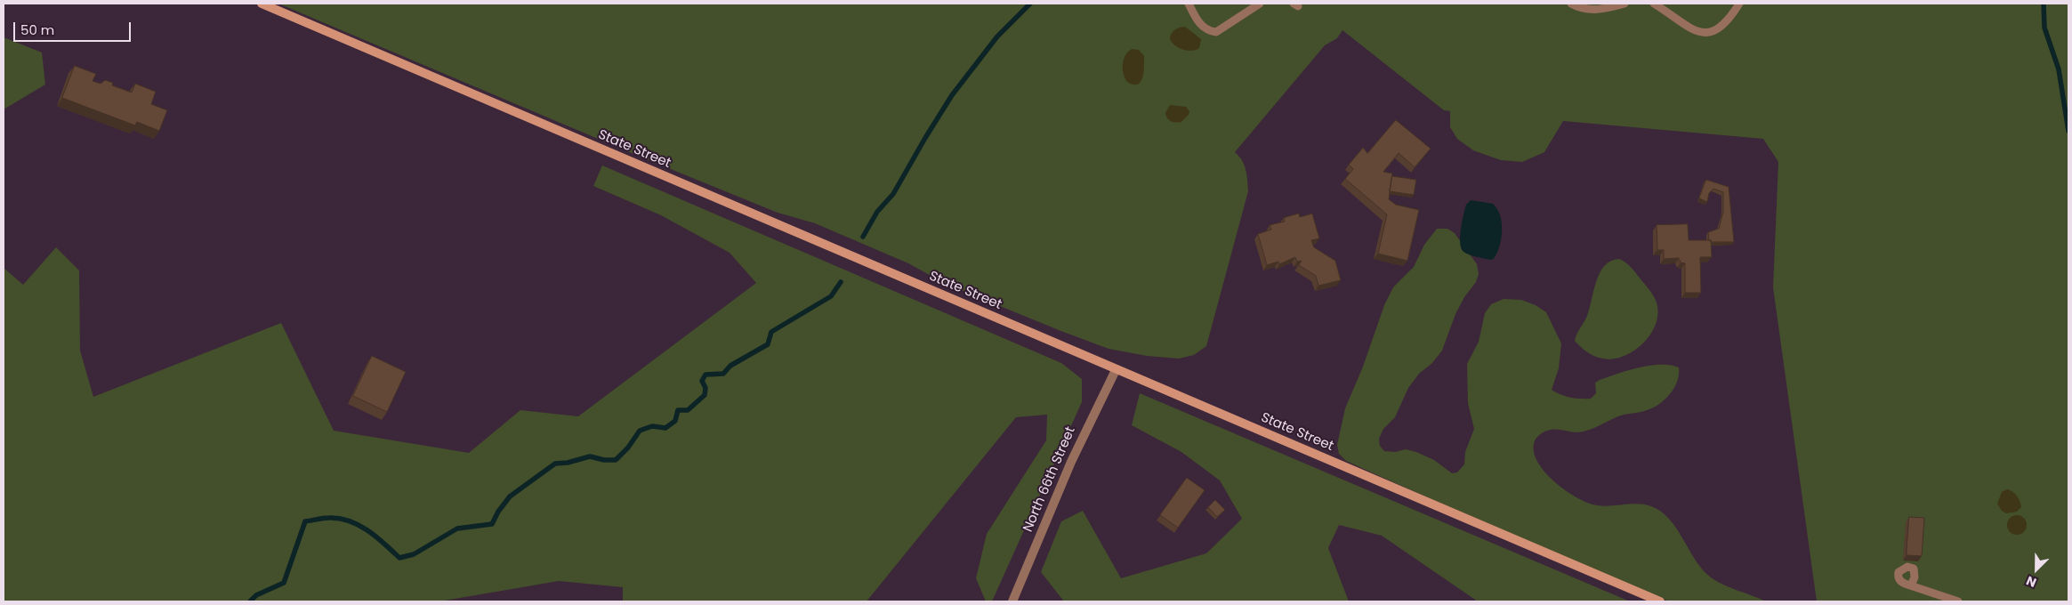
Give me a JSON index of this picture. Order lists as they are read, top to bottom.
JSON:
{
  "streets": {
    "street": ["State Street", "North 66th Street"]
  },
  "crossings": [
    ["State Street", "North 66th Street"]
  ],
  "scale_bar": "50 m",
  "north": "bottom left"
}
